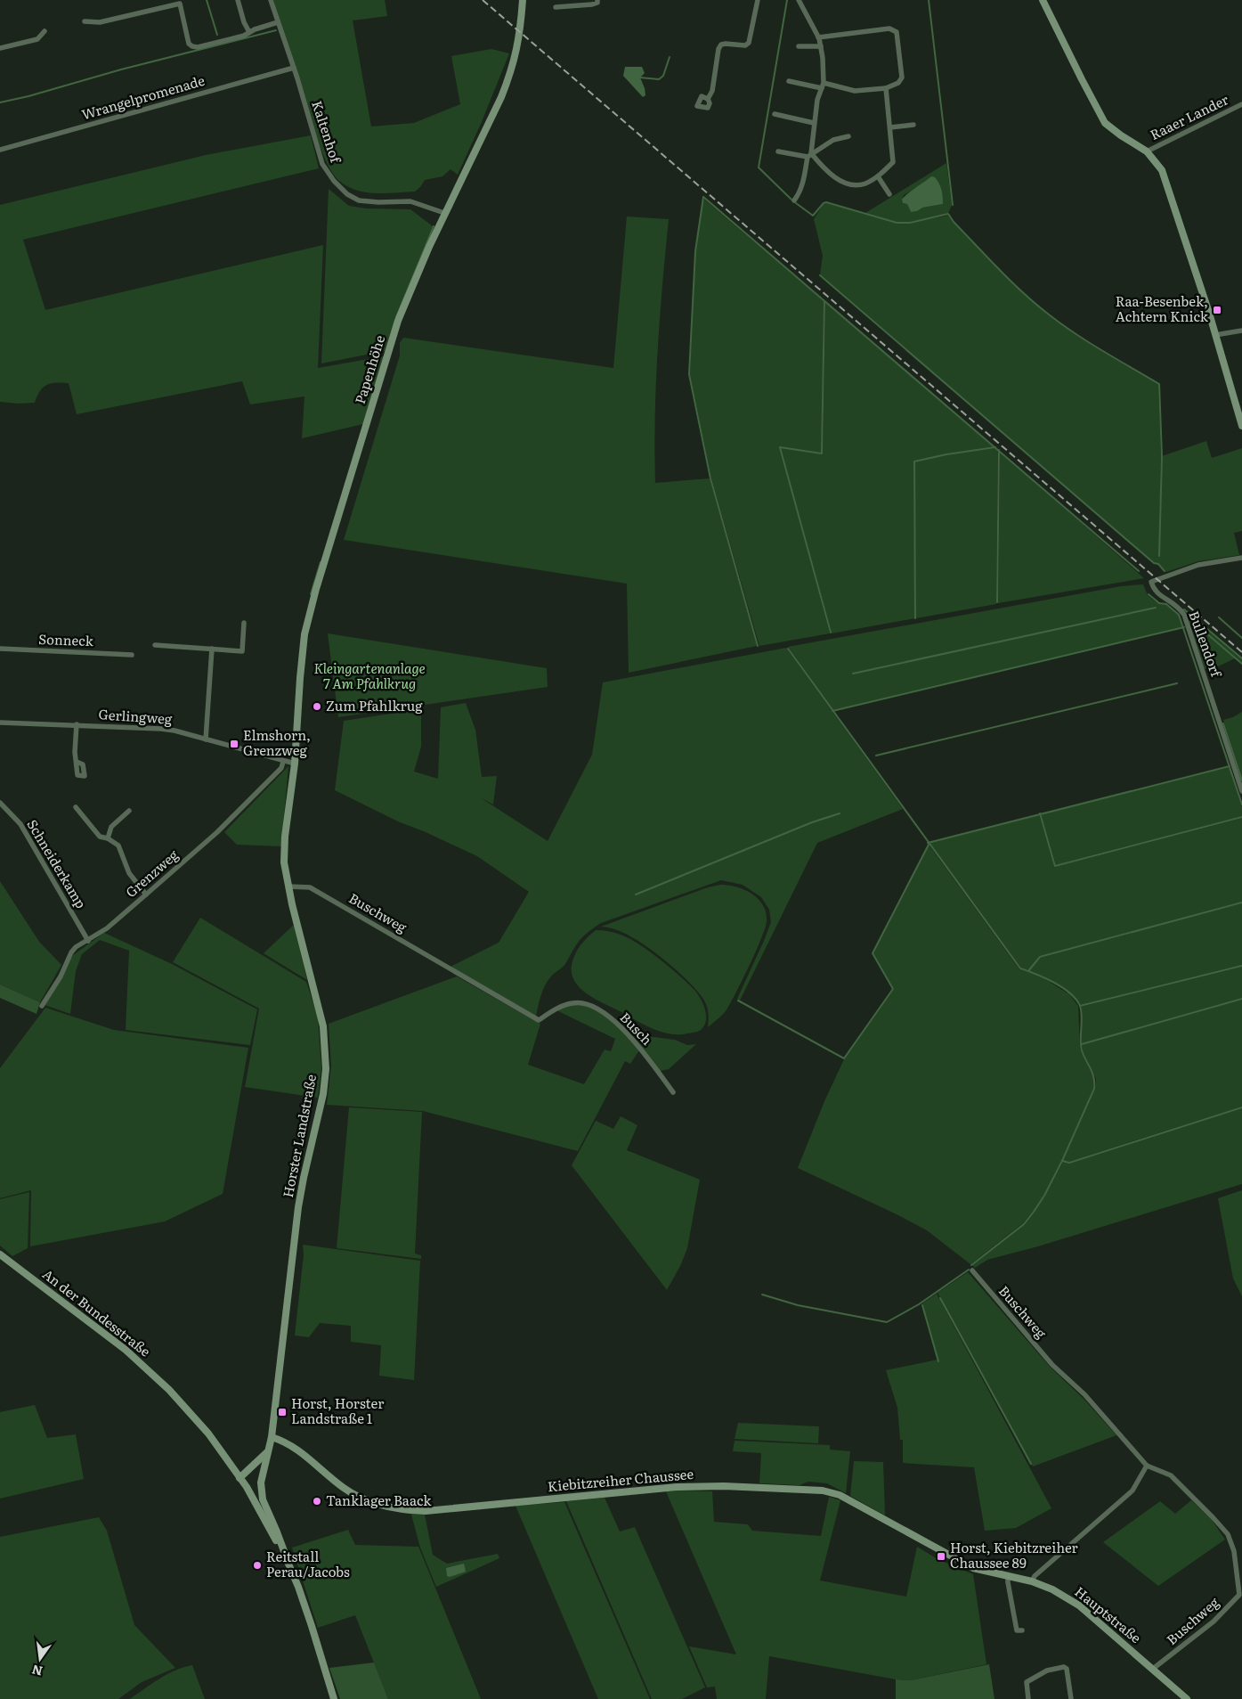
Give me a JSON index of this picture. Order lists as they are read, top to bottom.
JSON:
{
  "streets": {
    "main road": [
      "Papenhöhe",
      "Horster Landstraße",
      "An der Bundesstraße",
      "Kiebitzreiher Chaussee",
      "Hauptstraße"
    ],
    "street": [
      "Wrangelpromenade",
      "Raaer Lander",
      "Kaltenhof",
      "Sonneck",
      "Bullendorf",
      "Gerlingweg",
      "Schneiderkamp",
      "Grenzweg",
      "Buschweg",
      "Busch"
    ]
  },
  "crossings": [
    ["Wrangelpromenade", "Kaltenhof"],
    ["Kaltenhof", "Papenhöhe"],
    ["Papenhöhe", "Gerlingweg"],
    ["Papenhöhe", "Horster Landstraße"],
    ["Gerlingweg", "Grenzweg"],
    ["Gerlingweg", "Horster Landstraße"],
    ["Schneiderkamp", "Grenzweg"],
    ["Buschweg", "Busch"],
    ["Buschweg", "Horster Landstraße"],
    ["Buschweg", "Hauptstraße"],
    ["Horster Landstraße", "Kiebitzreiher Chaussee"],
    ["Kiebitzreiher Chaussee", "Hauptstraße"]
  ],
  "parks": ["Kleingartenanlage 7 Am Pfahlkrug"],
  "places": {
    "transit": [
      "Raa-Besenbek, Achtern Knick",
      "Elmshorn, Grenzweg",
      "Horst, Horster Landstraße 1",
      "Horst, Kiebitzreiher Chaussee 89"
    ],
    "other": ["Zum Pfahlkrug", "Tanklager Baack", "Reitstall Perau/Jacobs"]
  },
  "north": "bottom"
}
